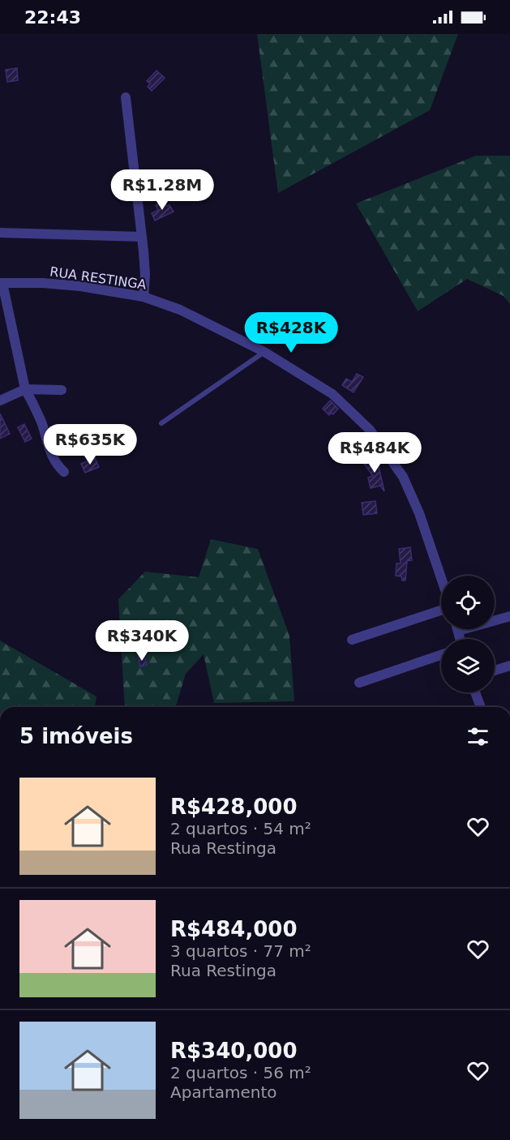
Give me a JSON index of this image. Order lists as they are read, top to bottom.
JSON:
{
  "streets": {
    "street": ["RUA RESTINGA"]
  },
  "page": {
    "status": "22:43",
    "price": [
      "R$1.28M",
      "R$428K",
      "R$635K",
      "R$484K",
      "R$340K"
    ],
    "heading": "5 imóveis",
    "list": [
      {
        "name": "R$428,000",
        "note": "2 quartos · 54 m² · Rua Restinga"
      },
      {
        "name": "R$484,000",
        "note": "3 quartos · 77 m² · Rua Restinga"
      },
      {
        "name": "R$340,000",
        "note": "2 quartos · 56 m² · Apartamento"
      }
    ]
  }
}
